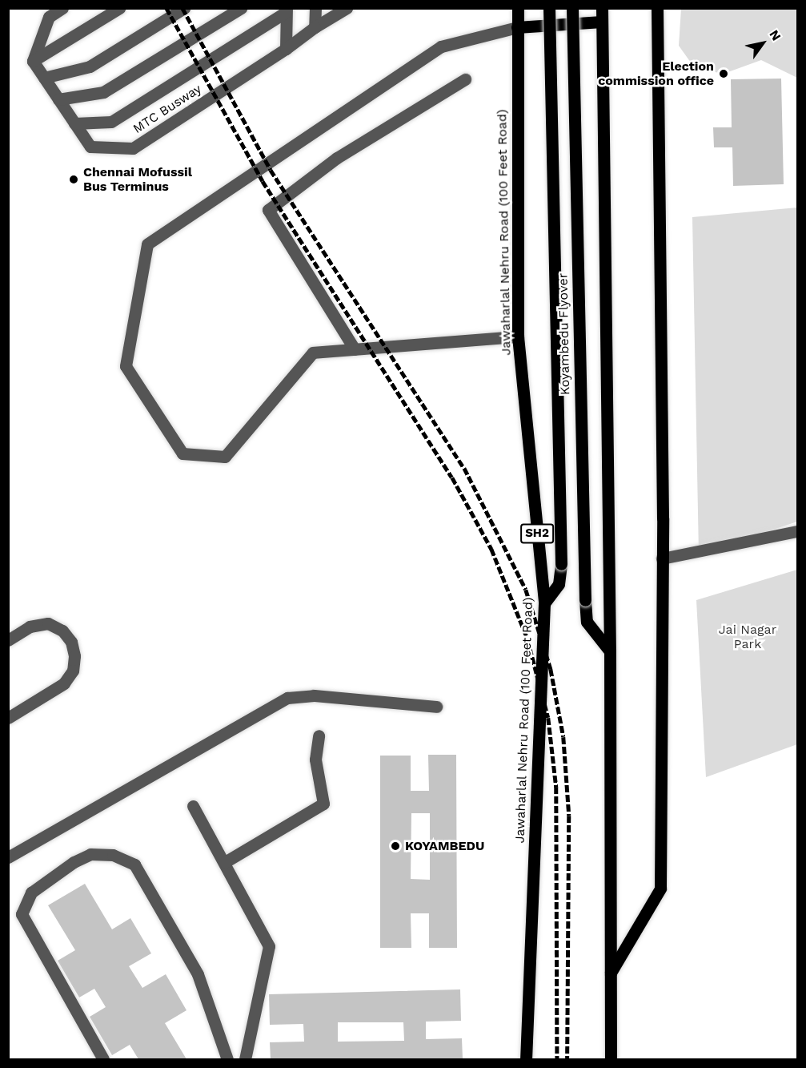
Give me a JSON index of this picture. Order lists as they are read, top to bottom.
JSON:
{
  "streets": {
    "main road": ["Jawaharlal Nehru Road (100 Feet Road)", "Koyambedu Flyover", "SH2"],
    "street": ["MTC Busway"]
  },
  "crossings": [
    ["Jawaharlal Nehru Road (100 Feet Road)", "Koyambedu Flyover"]
  ],
  "parks": ["Jai Nagar Park"],
  "places": ["Election commission office", "Chennai Mofussil Bus Terminus", "KOYAMBEDU"],
  "north": "top right"
}
